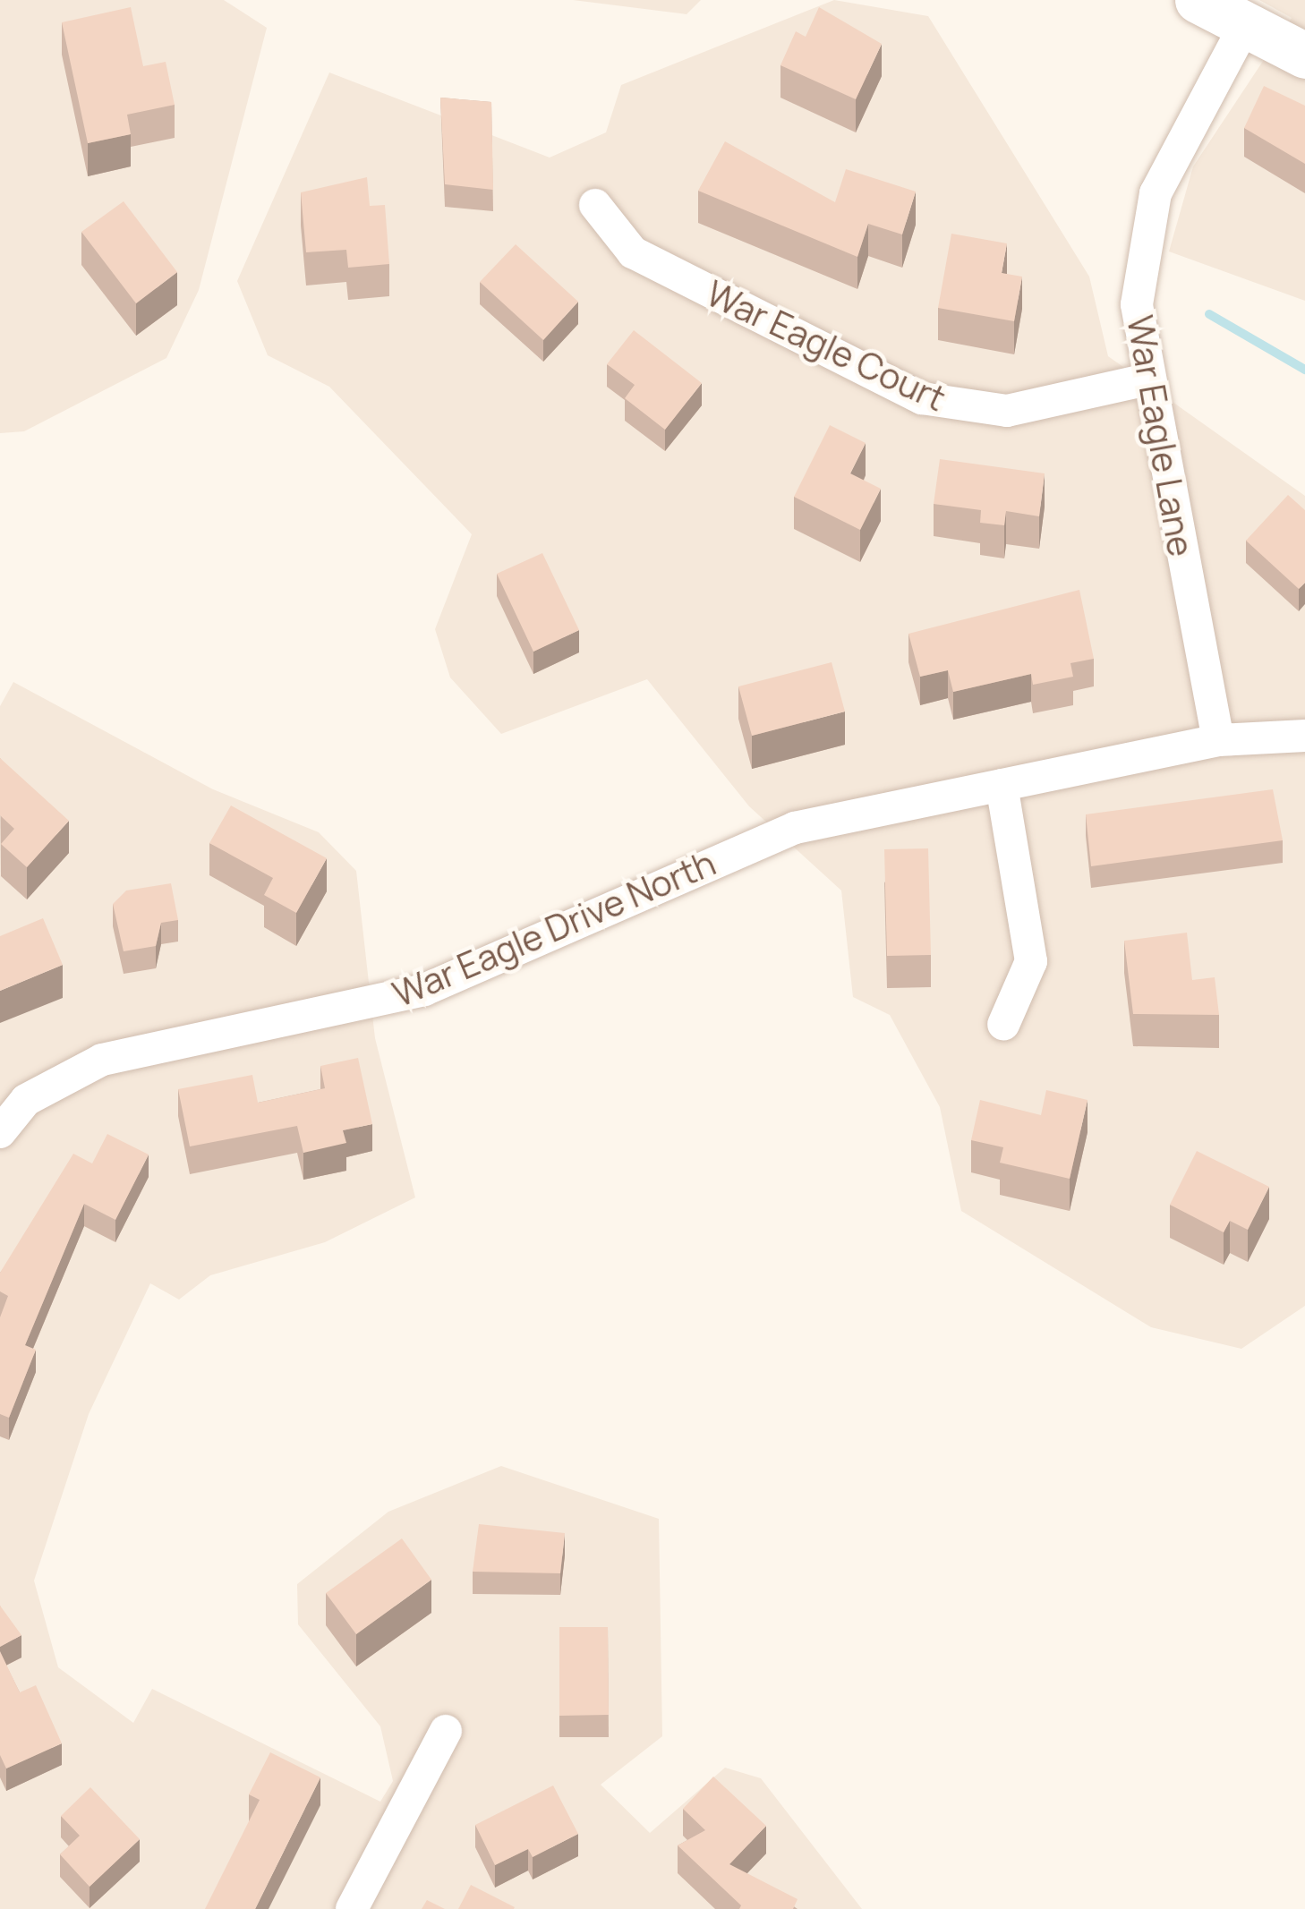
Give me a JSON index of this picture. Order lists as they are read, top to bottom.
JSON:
{
  "streets": {
    "street": ["War Eagle Court", "War Eagle Lane", "War Eagle Drive North"]
  },
  "crossings": [
    ["War Eagle Court", "War Eagle Lane"],
    ["War Eagle Lane", "War Eagle Drive North"]
  ]
}
